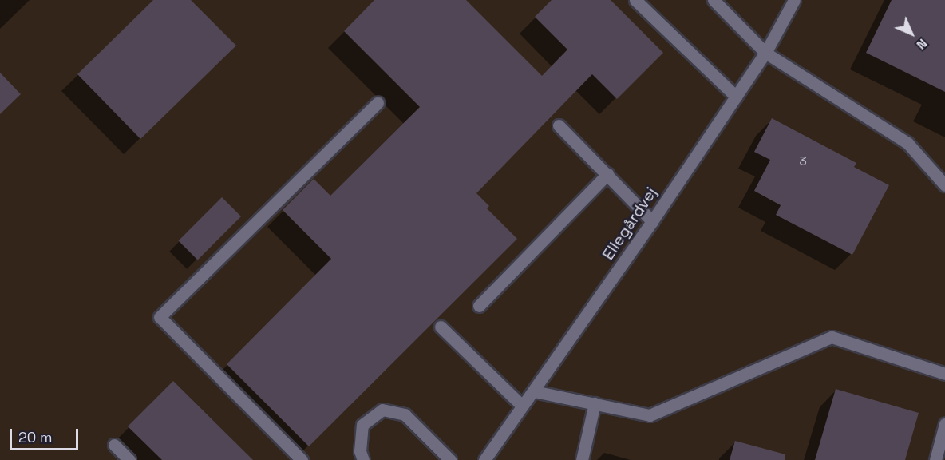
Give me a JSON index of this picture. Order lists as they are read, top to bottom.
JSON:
{
  "streets": {
    "street": ["Ellegårdvej"]
  },
  "house_numbers": ["3"],
  "scale_bar": "20 m",
  "north": "bottom right"
}
